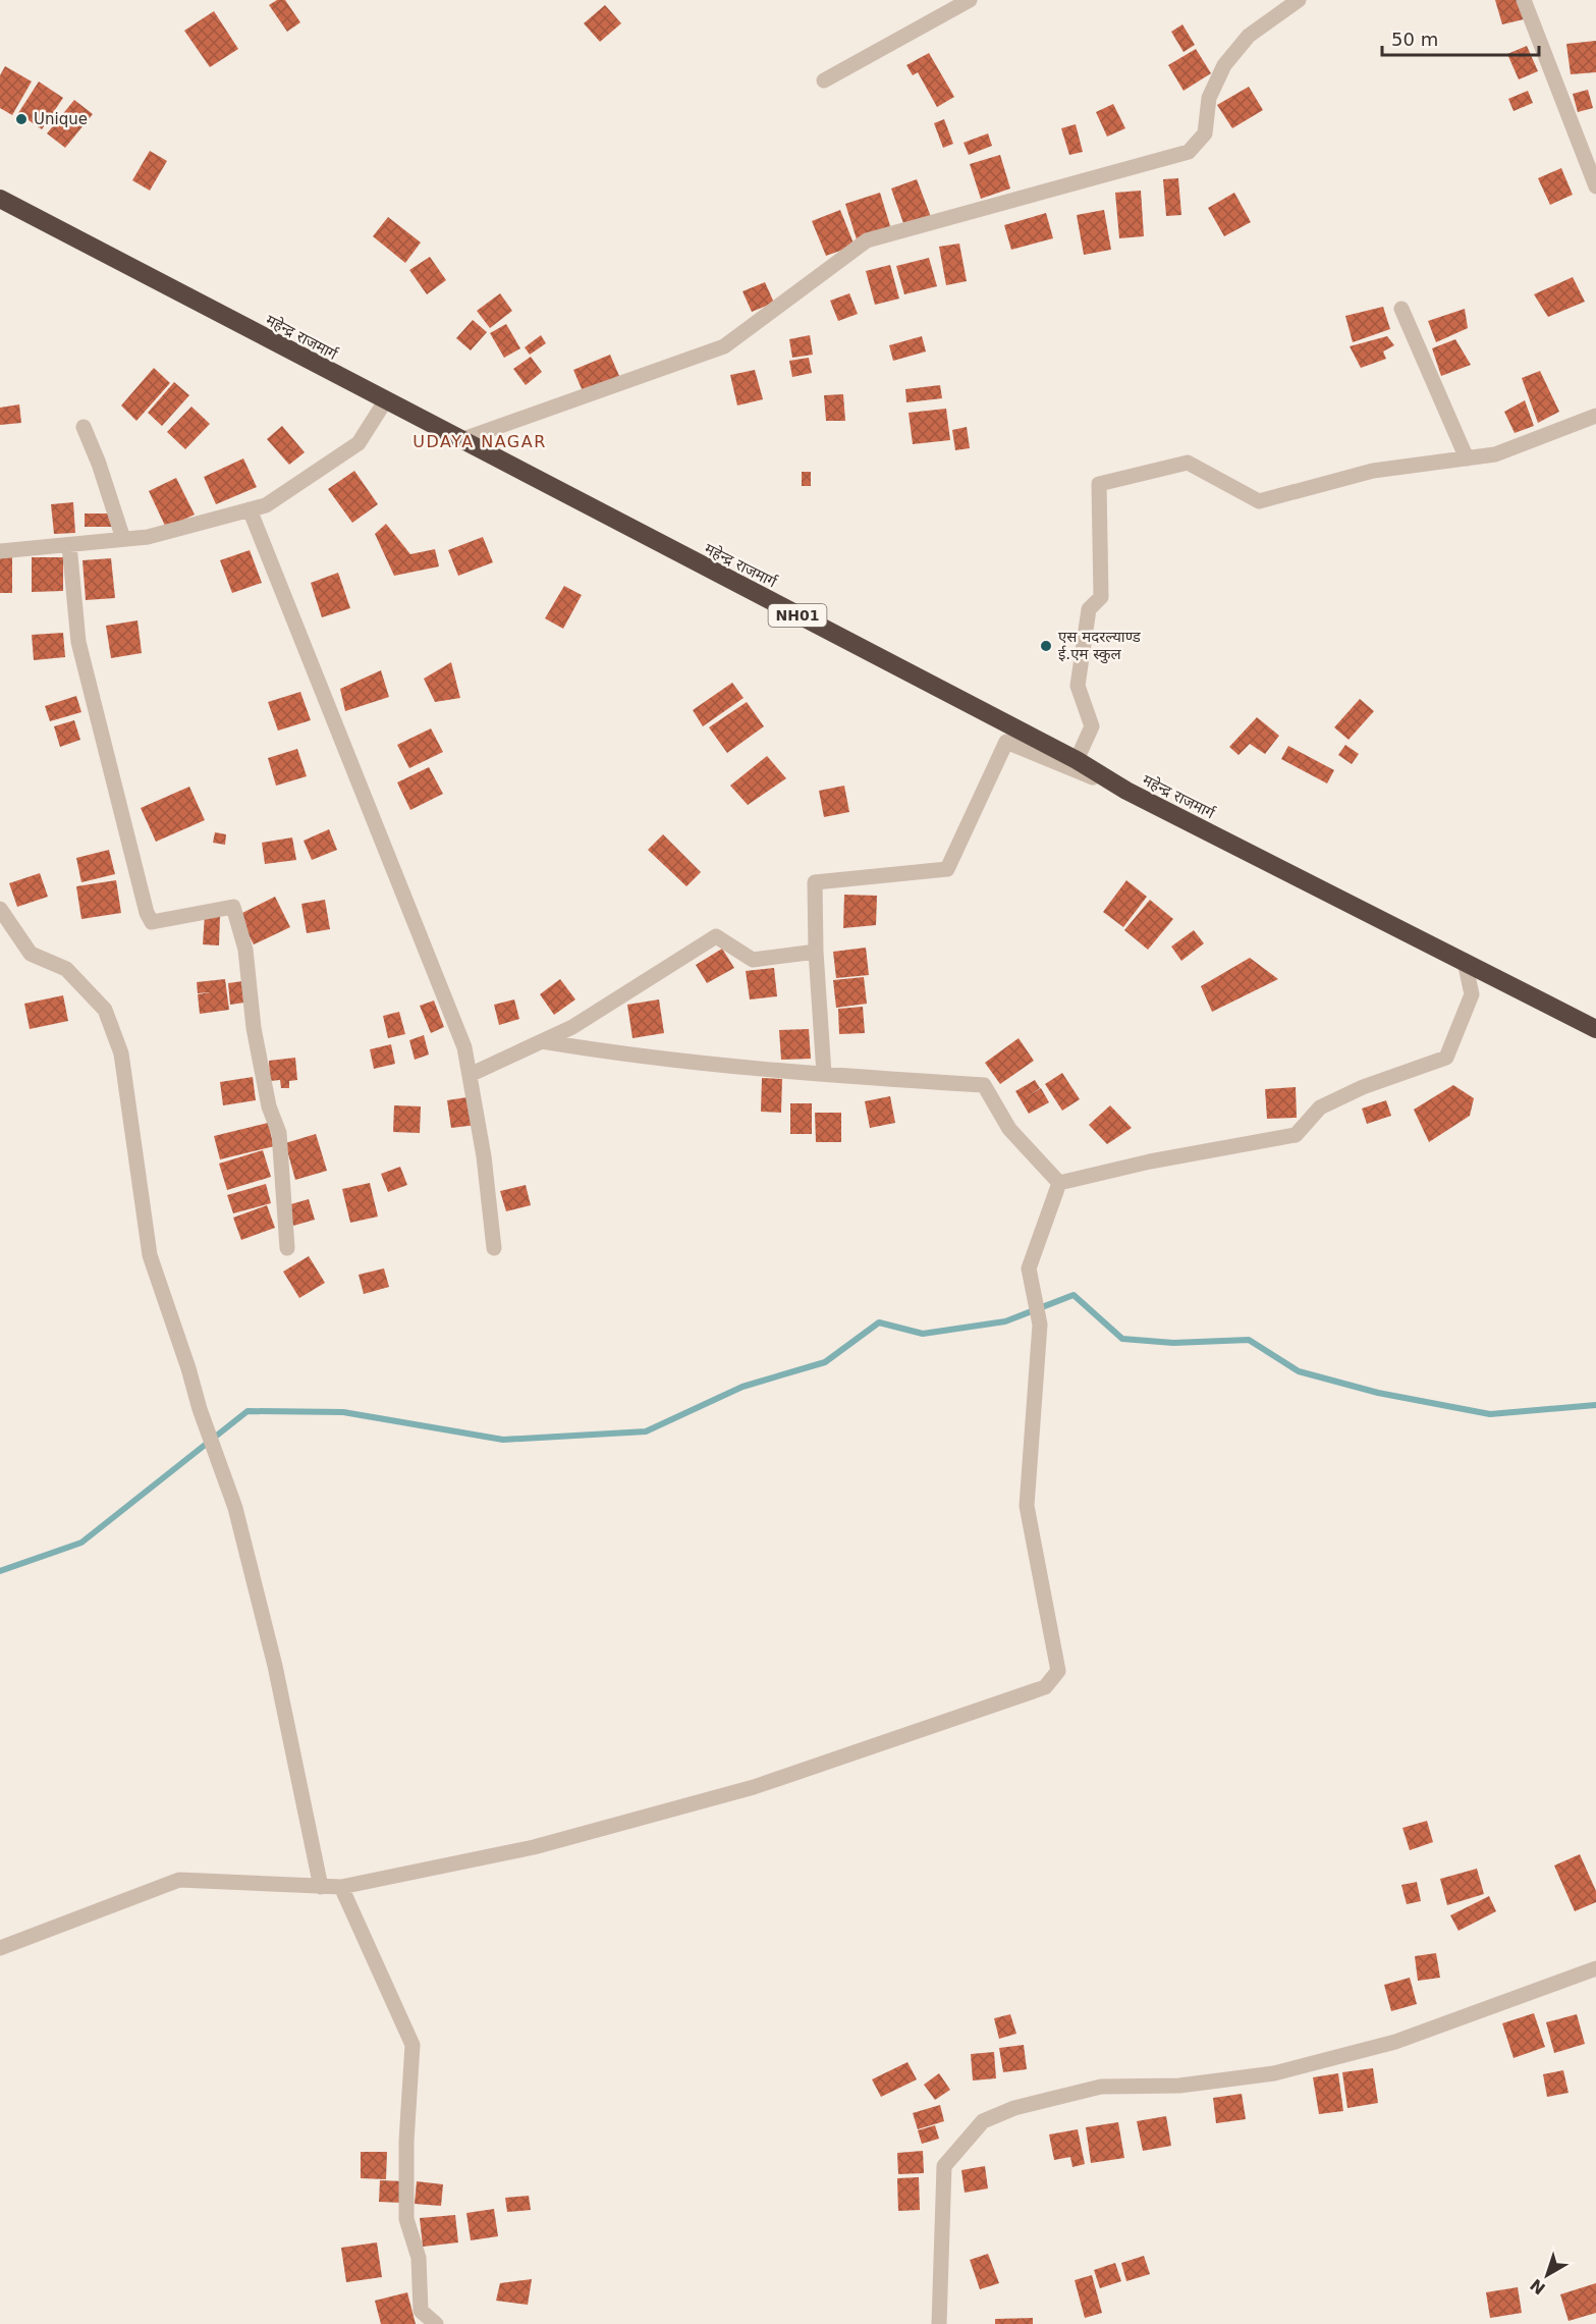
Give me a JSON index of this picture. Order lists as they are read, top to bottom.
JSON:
{
  "streets": {
    "highway": ["महेन्द्र राजमार्ग", "NH01"]
  },
  "districts": ["UDAYA NAGAR"],
  "places": ["Unique", "एस मदरल्याण्ड ई.एम स्कुल"],
  "scale_bar": "50 m",
  "north": "bottom left"
}
